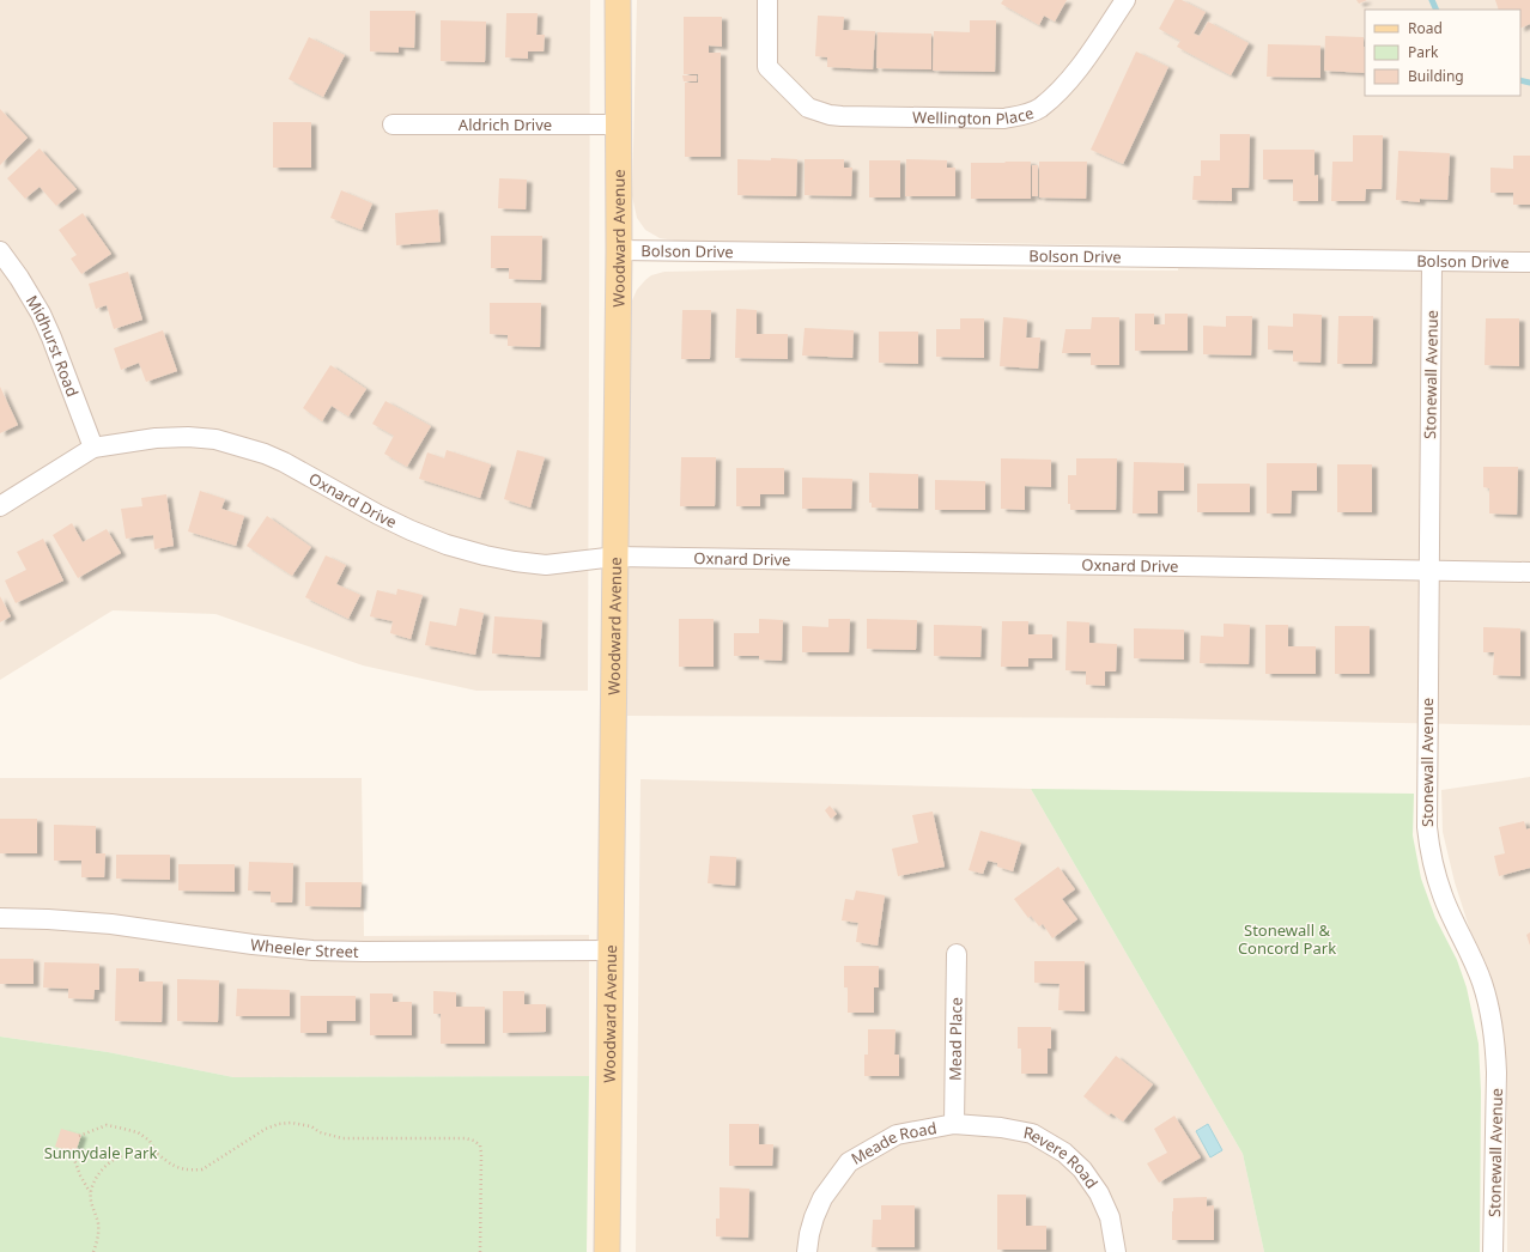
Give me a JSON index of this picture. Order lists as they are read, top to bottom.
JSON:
{
  "streets": {
    "main road": ["Woodward Avenue"],
    "street": [
      "Wellington Place",
      "Aldrich Drive",
      "Bolson Drive",
      "Midhurst Road",
      "Stonewall Avenue",
      "Oxnard Drive",
      "Wheeler Street",
      "Mead Place",
      "Meade Road",
      "Revere Road"
    ]
  },
  "crossings": [
    ["Aldrich Drive", "Woodward Avenue"],
    ["Woodward Avenue", "Bolson Drive"],
    ["Woodward Avenue", "Oxnard Drive"],
    ["Woodward Avenue", "Wheeler Street"],
    ["Bolson Drive", "Stonewall Avenue"],
    ["Midhurst Road", "Oxnard Drive"],
    ["Stonewall Avenue", "Oxnard Drive"],
    ["Mead Place", "Meade Road"],
    ["Mead Place", "Revere Road"],
    ["Meade Road", "Revere Road"]
  ],
  "parks": ["Stonewall & Concord Park", "Sunnydale Park"],
  "legend": ["Road", "Park", "Building"]
}
